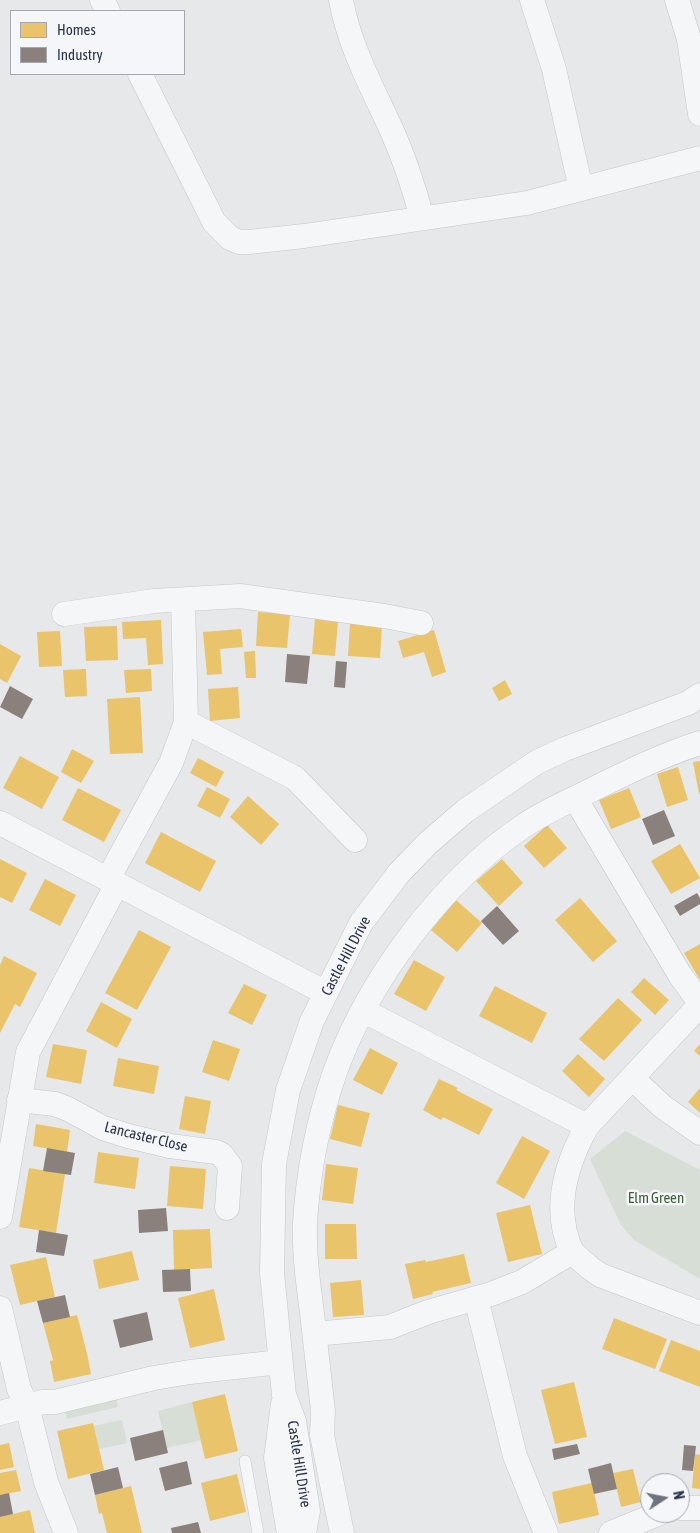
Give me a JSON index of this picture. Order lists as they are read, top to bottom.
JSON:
{
  "streets": {
    "street": ["Castle Hill Drive", "Lancaster Close"]
  },
  "parks": ["Elm Green"],
  "legend": ["Homes", "Industry"],
  "north": "right"
}
